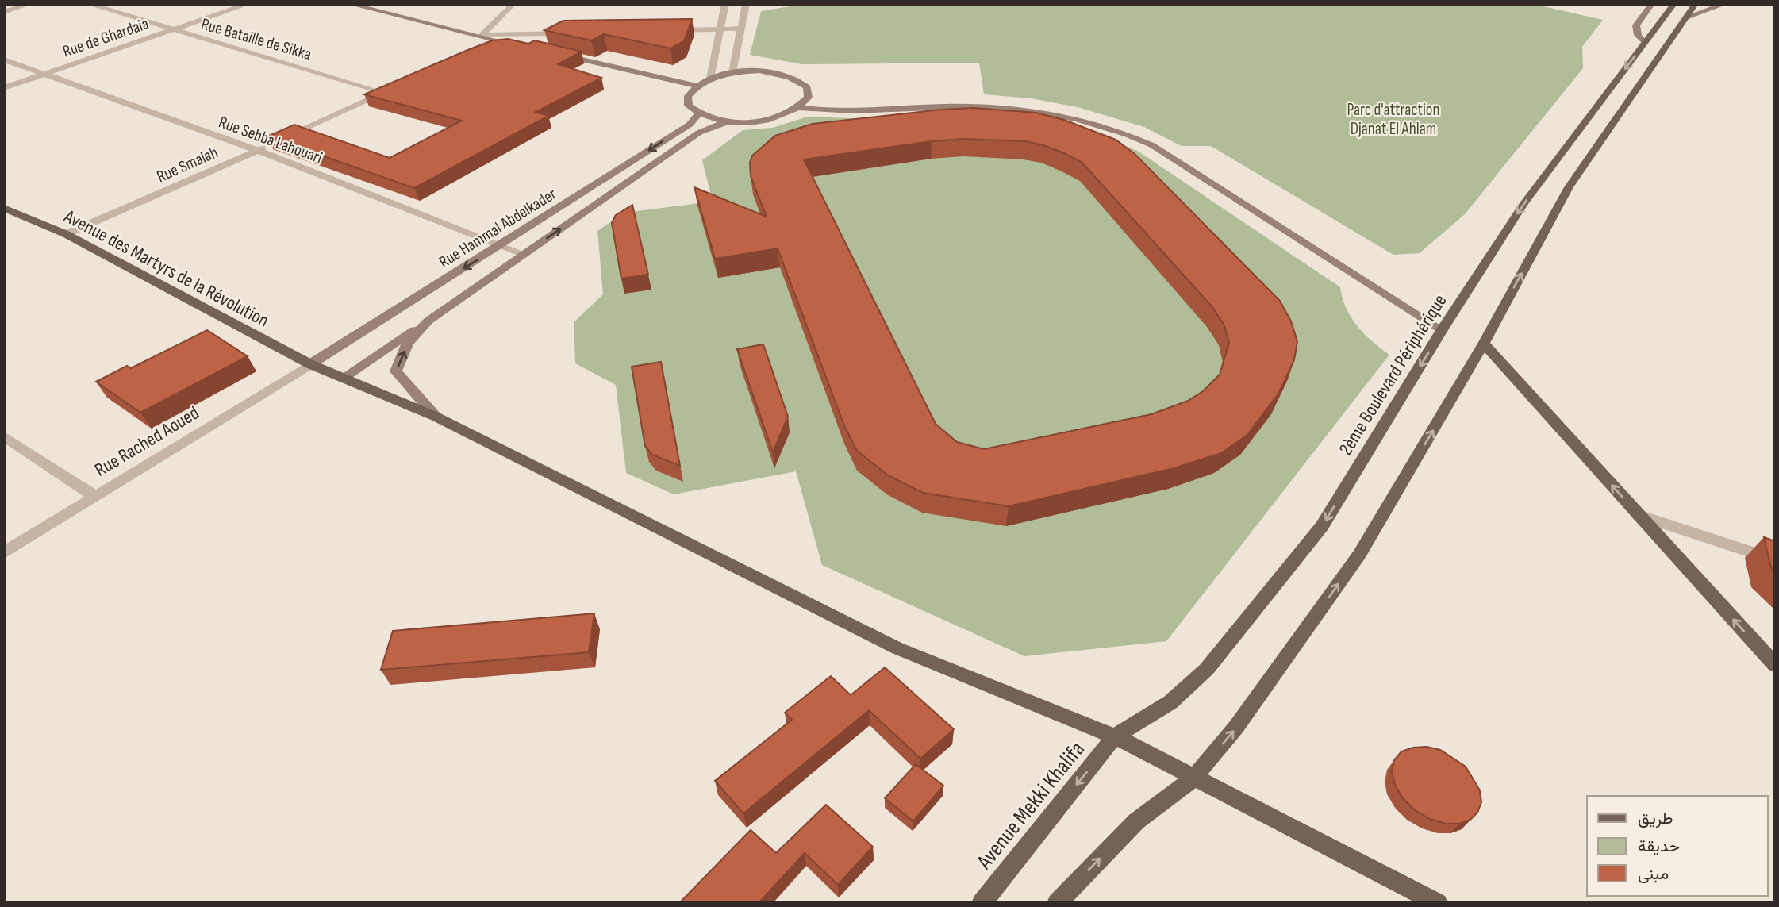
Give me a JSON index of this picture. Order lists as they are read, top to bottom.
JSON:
{
  "streets": {
    "main road": ["Avenue des Martyrs de la Révolution", "2ème Boulevard Périphérique", "Avenue Mekki Khalifa"],
    "street": [
      "Rue de Ghardaia",
      "Rue Bataille de Sikka",
      "Rue Sebba Lahouari",
      "Rue Smalah",
      "Rue Hammal Abdelkader",
      "Rue Rached Aoued"
    ]
  },
  "crossings": [
    ["Rue de Ghardaia", "Rue Bataille de Sikka"],
    ["Rue de Ghardaia", "Rue Sebba Lahouari"],
    ["Rue Sebba Lahouari", "Rue Smalah"],
    ["Rue Sebba Lahouari", "Rue Hammal Abdelkader"],
    ["Rue Smalah", "Avenue des Martyrs de la Révolution"],
    ["Rue Hammal Abdelkader", "Avenue des Martyrs de la Révolution"],
    ["Rue Hammal Abdelkader", "Rue Rached Aoued"],
    ["Avenue des Martyrs de la Révolution", "2ème Boulevard Périphérique"],
    ["Avenue des Martyrs de la Révolution", "Rue Rached Aoued"],
    ["Avenue des Martyrs de la Révolution", "Avenue Mekki Khalifa"],
    ["2ème Boulevard Périphérique", "Avenue Mekki Khalifa"]
  ],
  "parks": ["Parc d'attraction Djanat El Ahlam"],
  "legend": ["طريق", "حديقة", "مبنى"]
}
